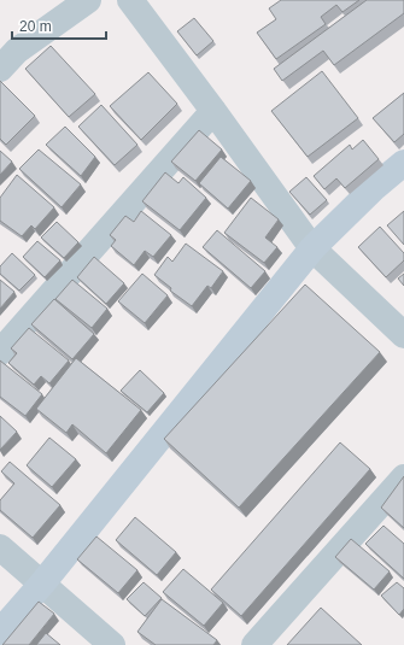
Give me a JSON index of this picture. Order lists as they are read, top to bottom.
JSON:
{
  "scale_bar": "20 m"
}
